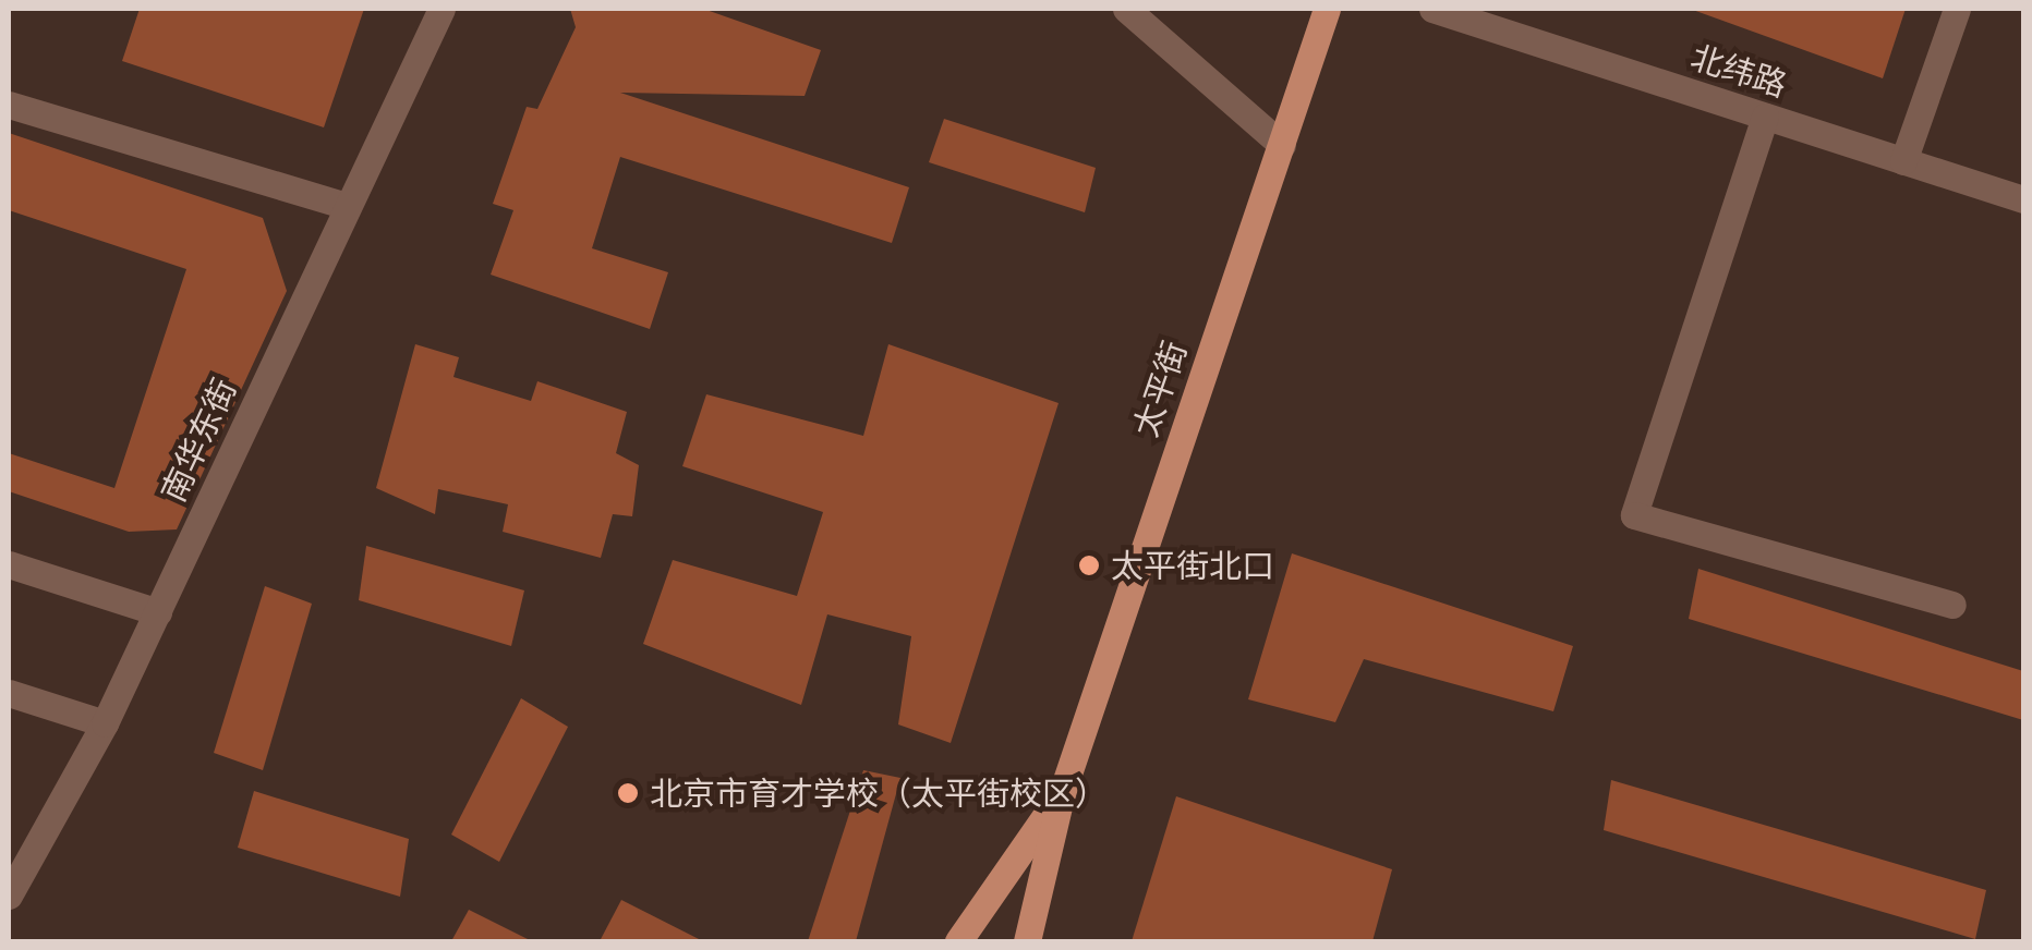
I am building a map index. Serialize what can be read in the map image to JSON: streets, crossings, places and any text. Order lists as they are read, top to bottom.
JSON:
{
  "streets": {
    "main road": ["太平街"],
    "street": ["北纬路", "南华东街"]
  },
  "places": ["太平街北口", "北京市育才学校（太平街校区）"]
}
